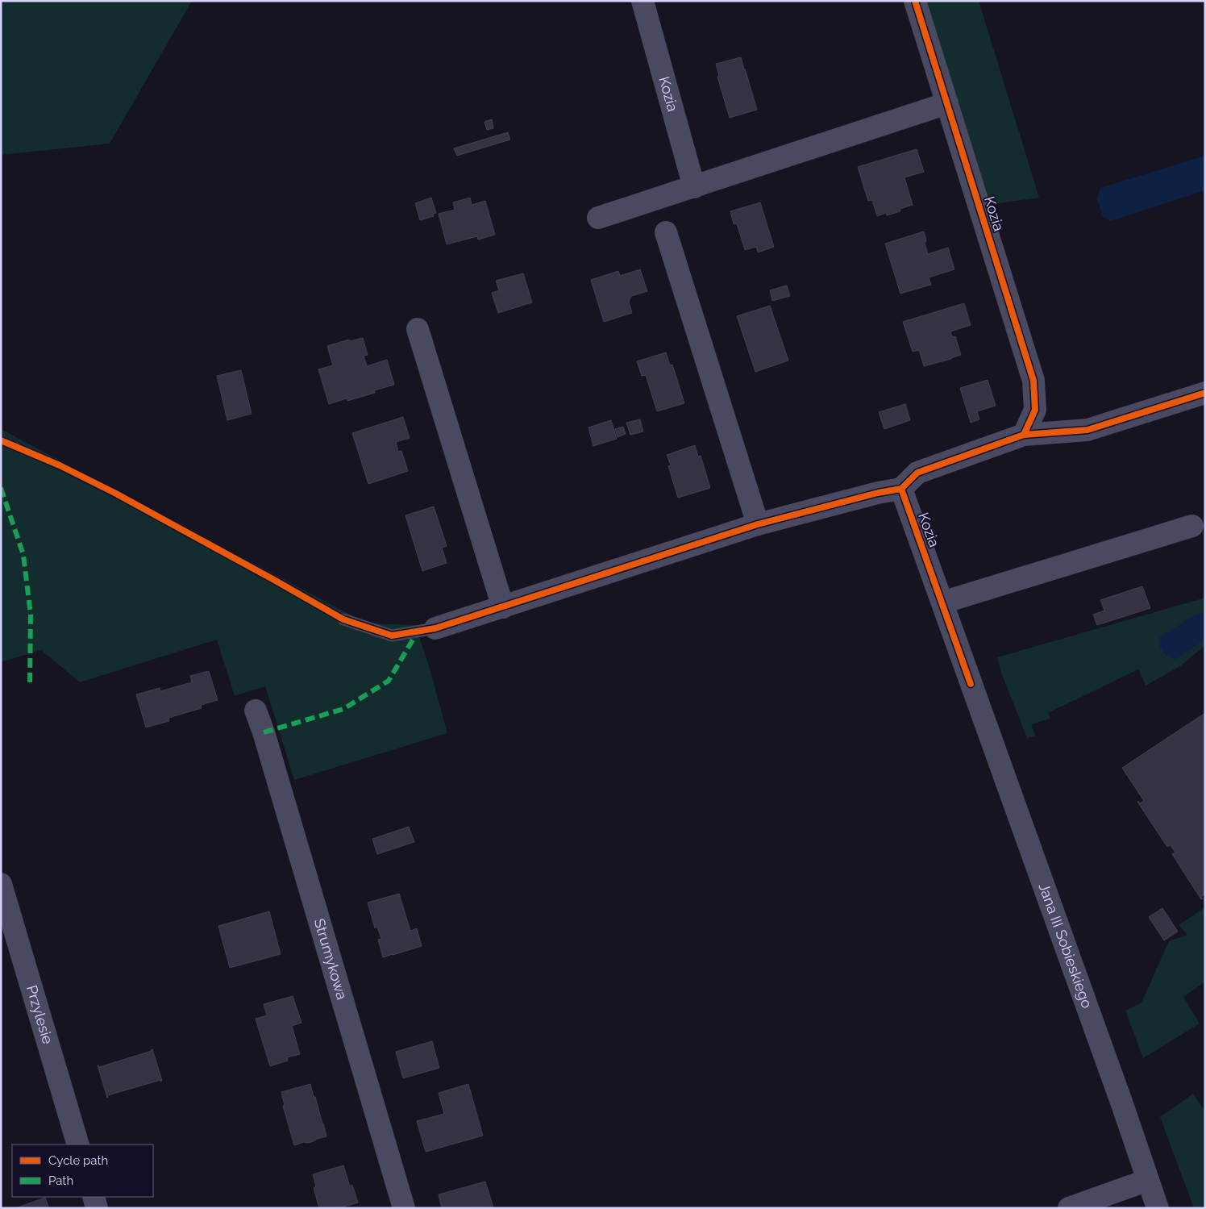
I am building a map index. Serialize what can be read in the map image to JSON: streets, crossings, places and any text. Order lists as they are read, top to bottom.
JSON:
{
  "streets": {
    "street": [
      "Kozia",
      "Jana III Sobieskiego",
      "Strumykowa",
      "Przylesie"
    ]
  },
  "crossings": [
    ["Kozia", "Jana III Sobieskiego"]
  ],
  "legend": ["Cycle path", "Path"]
}
